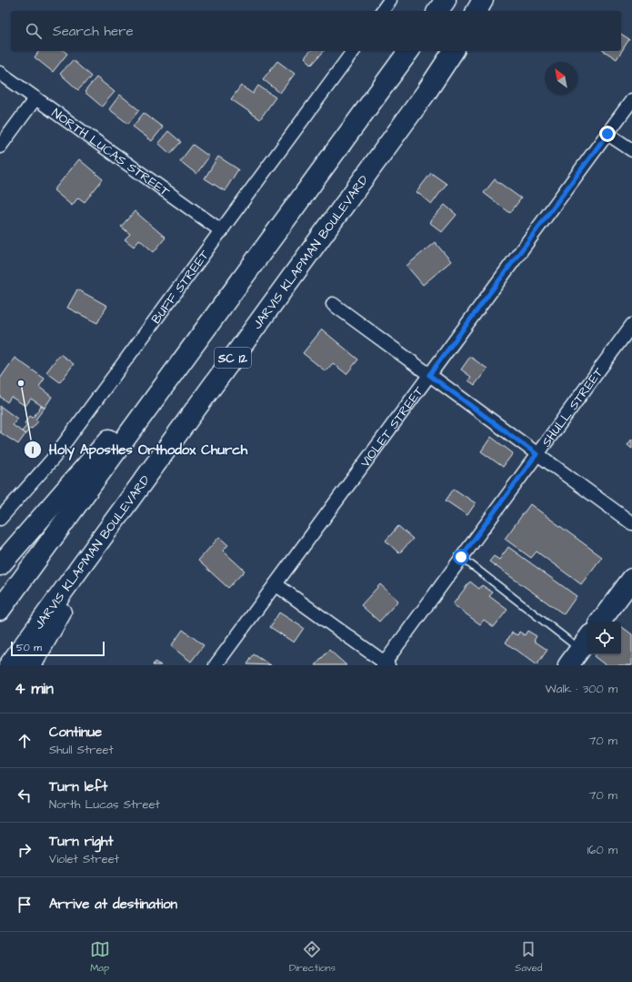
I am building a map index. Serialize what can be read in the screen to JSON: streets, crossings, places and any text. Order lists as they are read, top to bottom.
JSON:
{
  "streets": {
    "main road": ["JARVIS KLAPMAN BOULEVARD", "SC 12"],
    "street": [
      "NORTH LUCAS STREET",
      "BUFF STREET",
      "SHULL STREET",
      "VIOLET STREET"
    ]
  },
  "crossings": [
    ["NORTH LUCAS STREET", "BUFF STREET"]
  ],
  "places": ["Holy Apostles Orthodox Church"],
  "scale_bar": "50 m",
  "north": "top left",
  "page": {
    "search": "Search here",
    "scale": "50 m",
    "heading": ["4 min", "Walk · 300 m"],
    "list": [
      ["Continue", "Shull Street", "70 m"],
      ["Turn left", "North Lucas Street", "70 m"],
      ["Turn right", "Violet Street", "160 m"],
      "Arrive at destination"
    ],
    "nav": ["Map", "Directions", "Saved"]
  }
}
